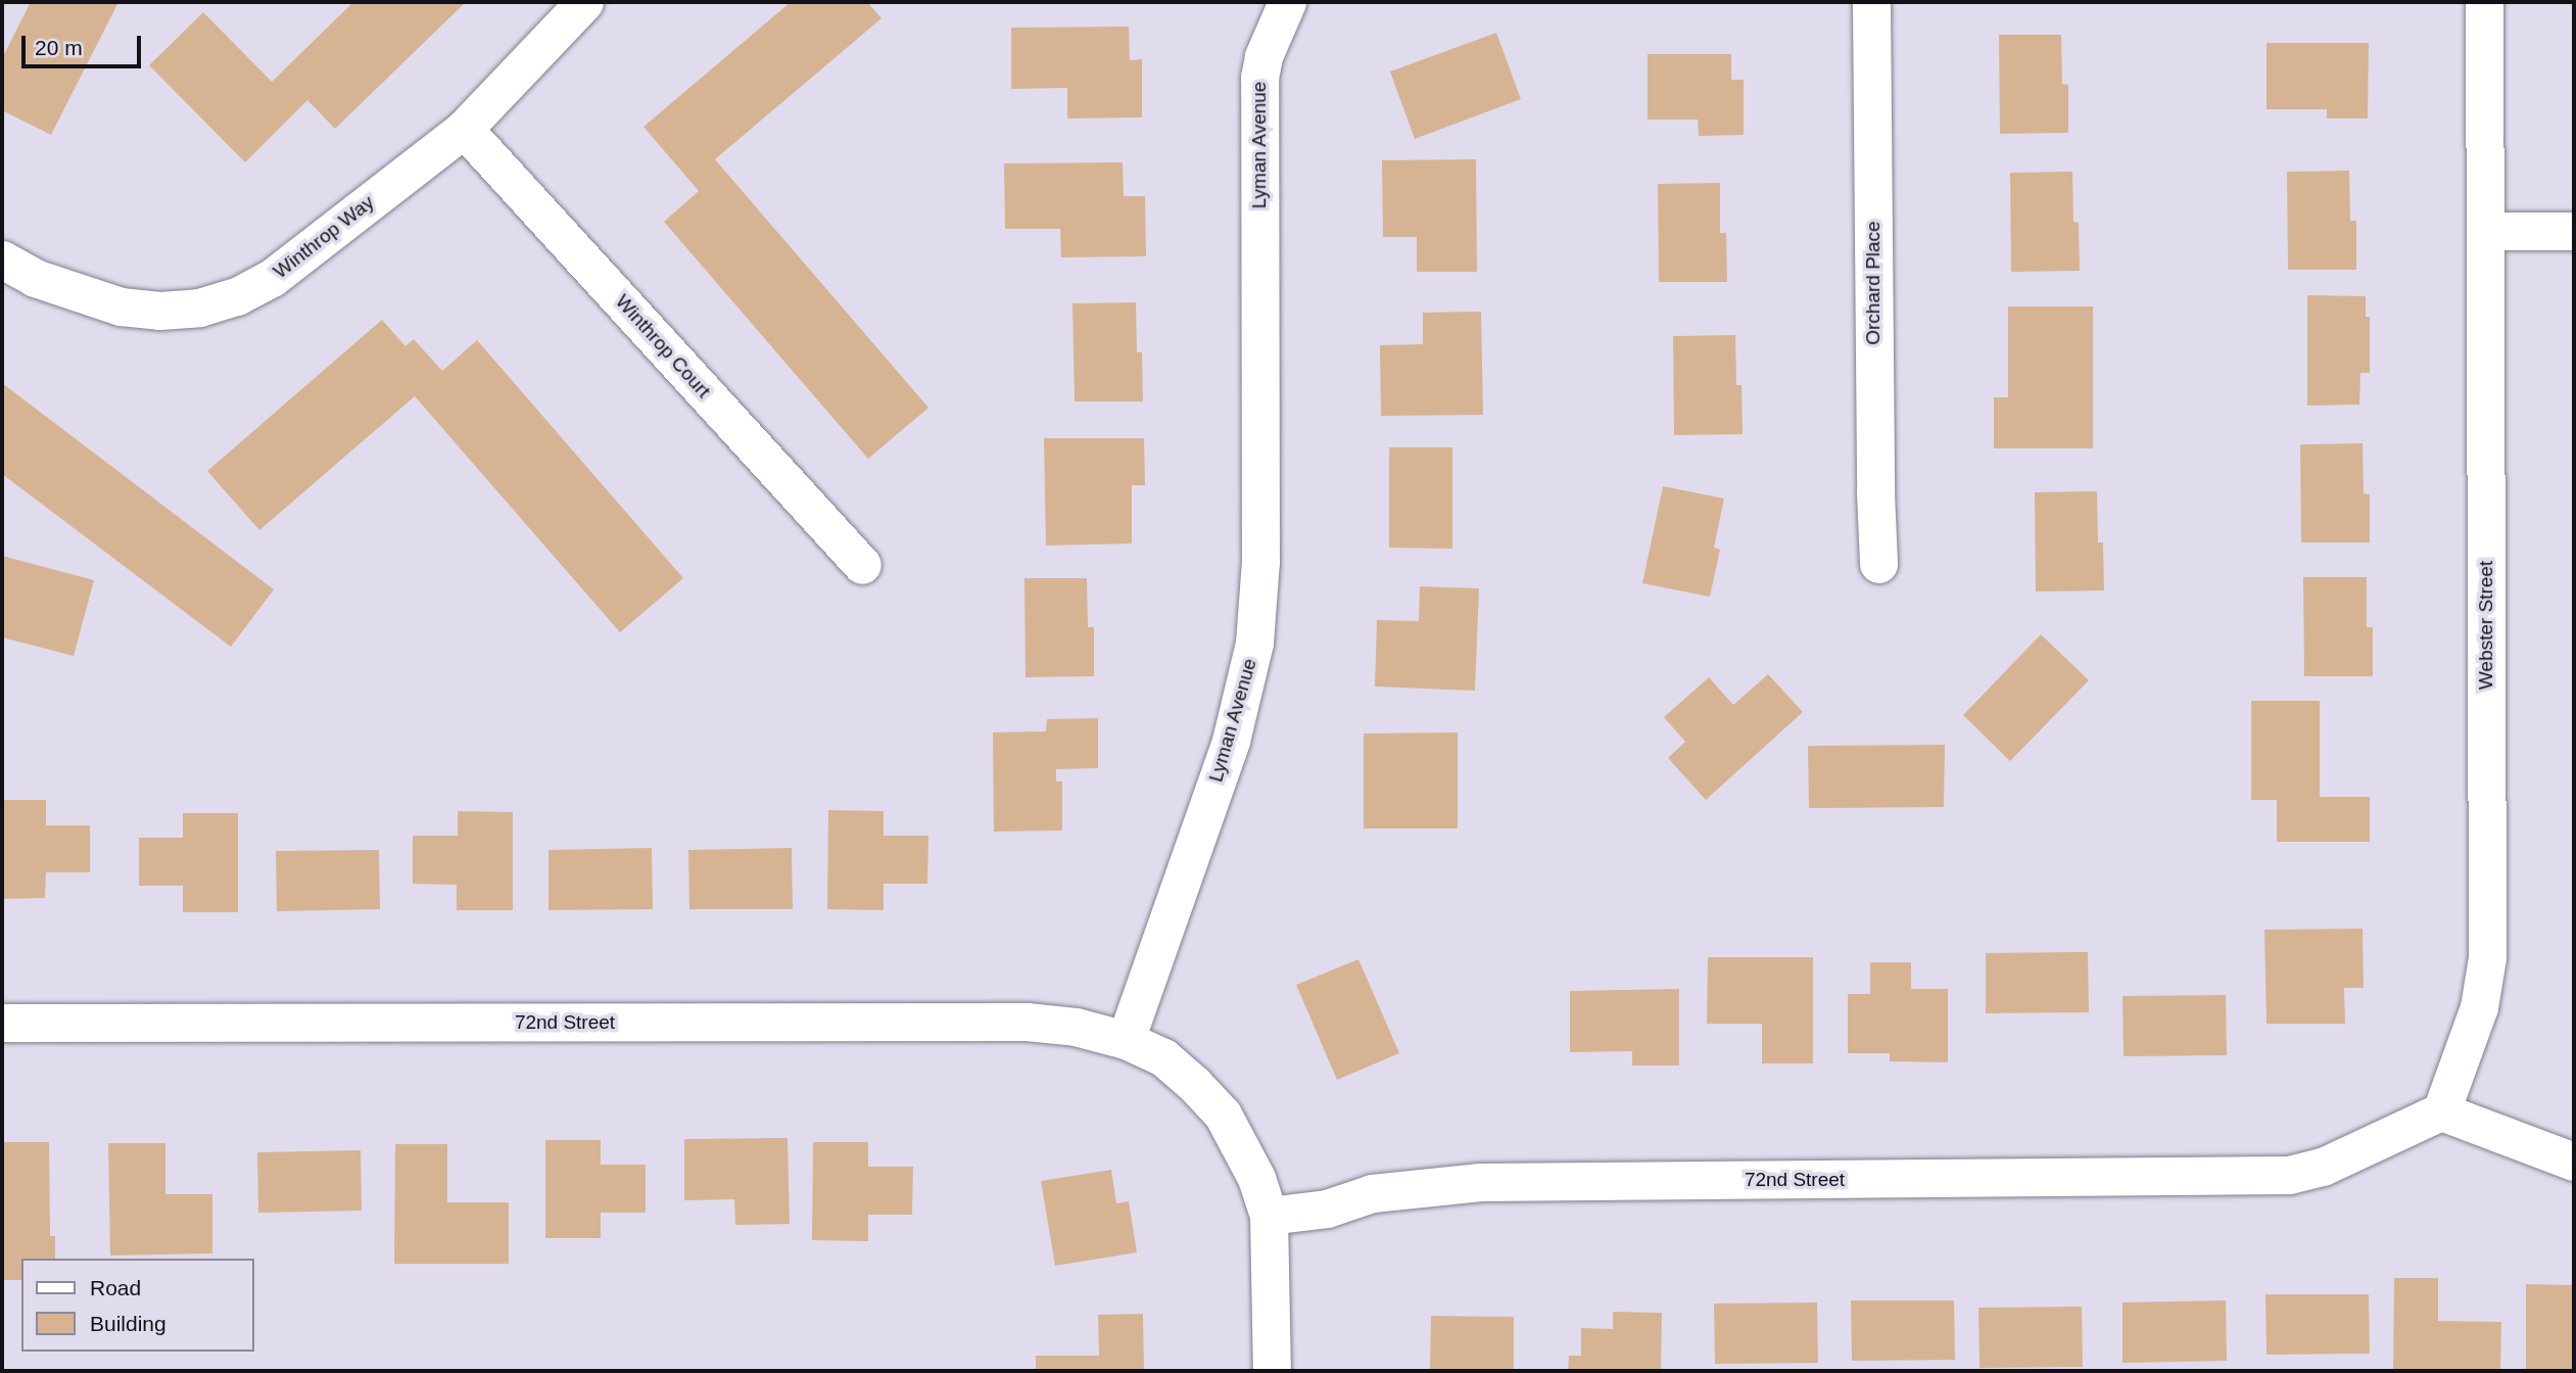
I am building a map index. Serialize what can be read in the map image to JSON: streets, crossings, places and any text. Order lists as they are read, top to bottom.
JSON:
{
  "streets": {
    "street": [
      "Lyman Avenue",
      "Winthrop Way",
      "Orchard Place",
      "Winthrop Court",
      "Webster Street",
      "72nd Street"
    ]
  },
  "crossings": [
    ["Lyman Avenue", "72nd Street"],
    ["Winthrop Way", "Winthrop Court"],
    ["Webster Street", "72nd Street"]
  ],
  "legend": ["Road", "Building"],
  "scale_bar": "20 m"
}
